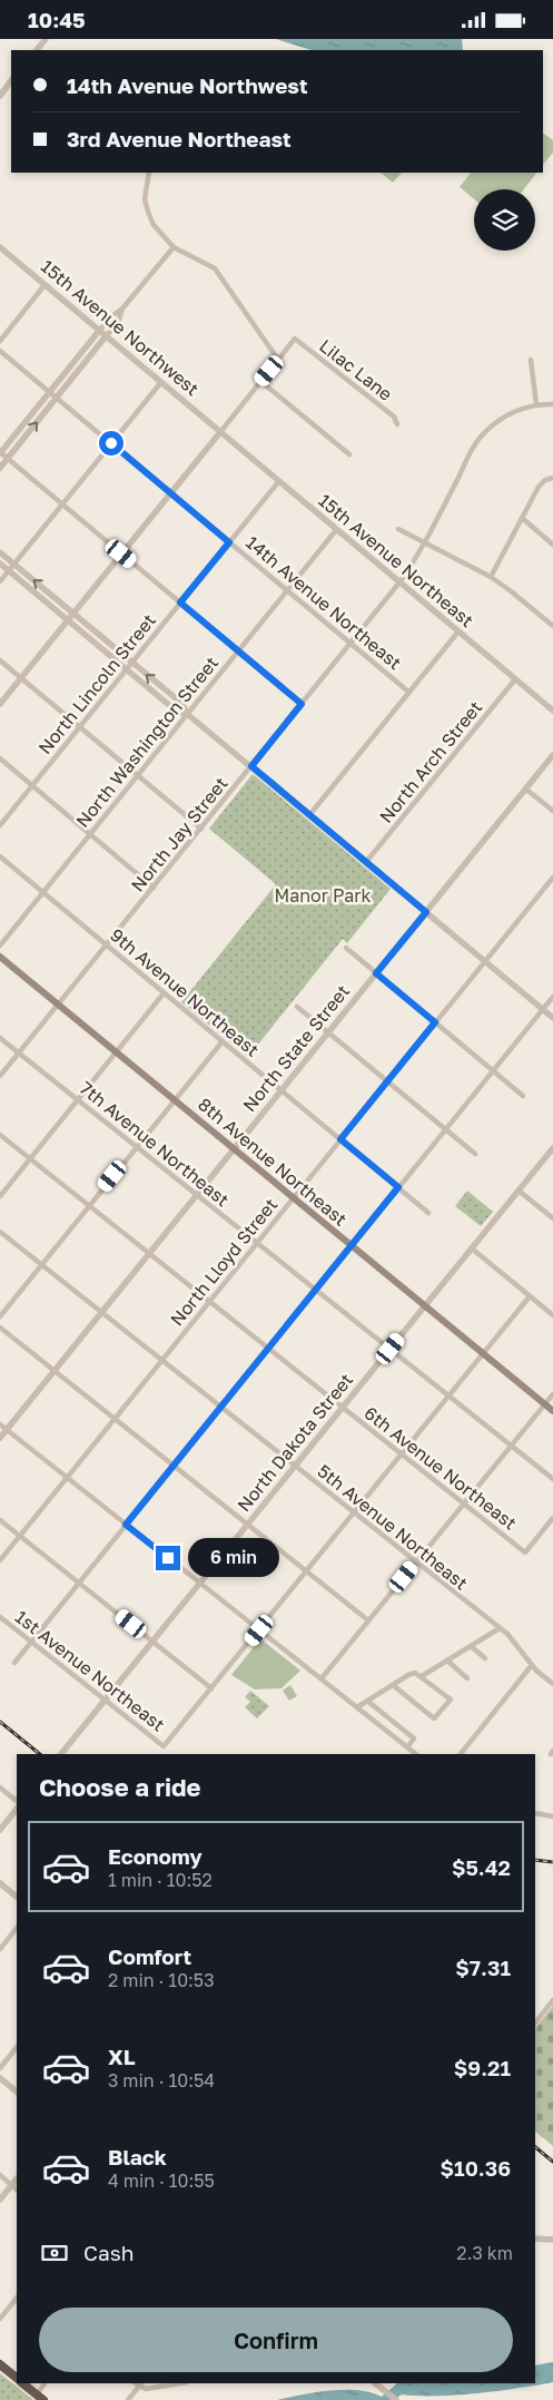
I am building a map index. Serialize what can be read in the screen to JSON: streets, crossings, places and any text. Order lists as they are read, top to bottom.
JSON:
{
  "streets": {
    "main road": ["8th Avenue Northeast"],
    "street": [
      "15th Avenue Northwest",
      "Lilac Lane",
      "15th Avenue Northeast",
      "14th Avenue Northeast",
      "North Lincoln Street",
      "North Washington Street",
      "North Arch Street",
      "North Jay Street",
      "9th Avenue Northeast",
      "North State Street",
      "7th Avenue Northeast",
      "North Lloyd Street",
      "North Dakota Street",
      "6th Avenue Northeast",
      "5th Avenue Northeast",
      "1st Avenue Northeast"
    ]
  },
  "crossings": [
    ["15th Avenue Northwest", "15th Avenue Northeast"],
    ["15th Avenue Northeast", "North Lincoln Street"],
    ["15th Avenue Northeast", "North Washington Street"],
    ["15th Avenue Northeast", "North Arch Street"],
    ["15th Avenue Northeast", "North Jay Street"],
    ["14th Avenue Northeast", "North Lincoln Street"],
    ["14th Avenue Northeast", "North Washington Street"],
    ["14th Avenue Northeast", "North Jay Street"],
    ["North Washington Street", "9th Avenue Northeast"],
    ["North Jay Street", "9th Avenue Northeast"],
    ["North Jay Street", "7th Avenue Northeast"],
    ["North Jay Street", "8th Avenue Northeast"],
    ["9th Avenue Northeast", "North State Street"],
    ["9th Avenue Northeast", "North Lloyd Street"],
    ["North State Street", "7th Avenue Northeast"],
    ["North State Street", "8th Avenue Northeast"],
    ["North State Street", "6th Avenue Northeast"],
    ["North State Street", "5th Avenue Northeast"],
    ["7th Avenue Northeast", "North Lloyd Street"],
    ["7th Avenue Northeast", "North Dakota Street"],
    ["8th Avenue Northeast", "North Lloyd Street"],
    ["8th Avenue Northeast", "North Dakota Street"],
    ["North Lloyd Street", "6th Avenue Northeast"],
    ["North Lloyd Street", "5th Avenue Northeast"],
    ["North Dakota Street", "6th Avenue Northeast"],
    ["North Dakota Street", "5th Avenue Northeast"],
    ["North Dakota Street", "1st Avenue Northeast"]
  ],
  "parks": ["Manor Park"],
  "page": {
    "status": "10:45",
    "banner": ["14th Avenue Northwest", "3rd Avenue Northeast"],
    "bubble": "6 min",
    "heading": "Choose a ride",
    "list": [
      {
        "name": "Economy",
        "note": "1 min · 10:52",
        "value": "$5.42"
      },
      {
        "name": "Comfort",
        "note": "2 min · 10:53",
        "value": "$7.31"
      },
      {
        "name": "XL",
        "note": "3 min · 10:54",
        "value": "$9.21"
      },
      {
        "name": "Black",
        "note": "4 min · 10:55",
        "value": "$10.36"
      }
    ],
    "pay": ["Cash", "2.3 km"],
    "buttons": "Confirm"
  }
}
